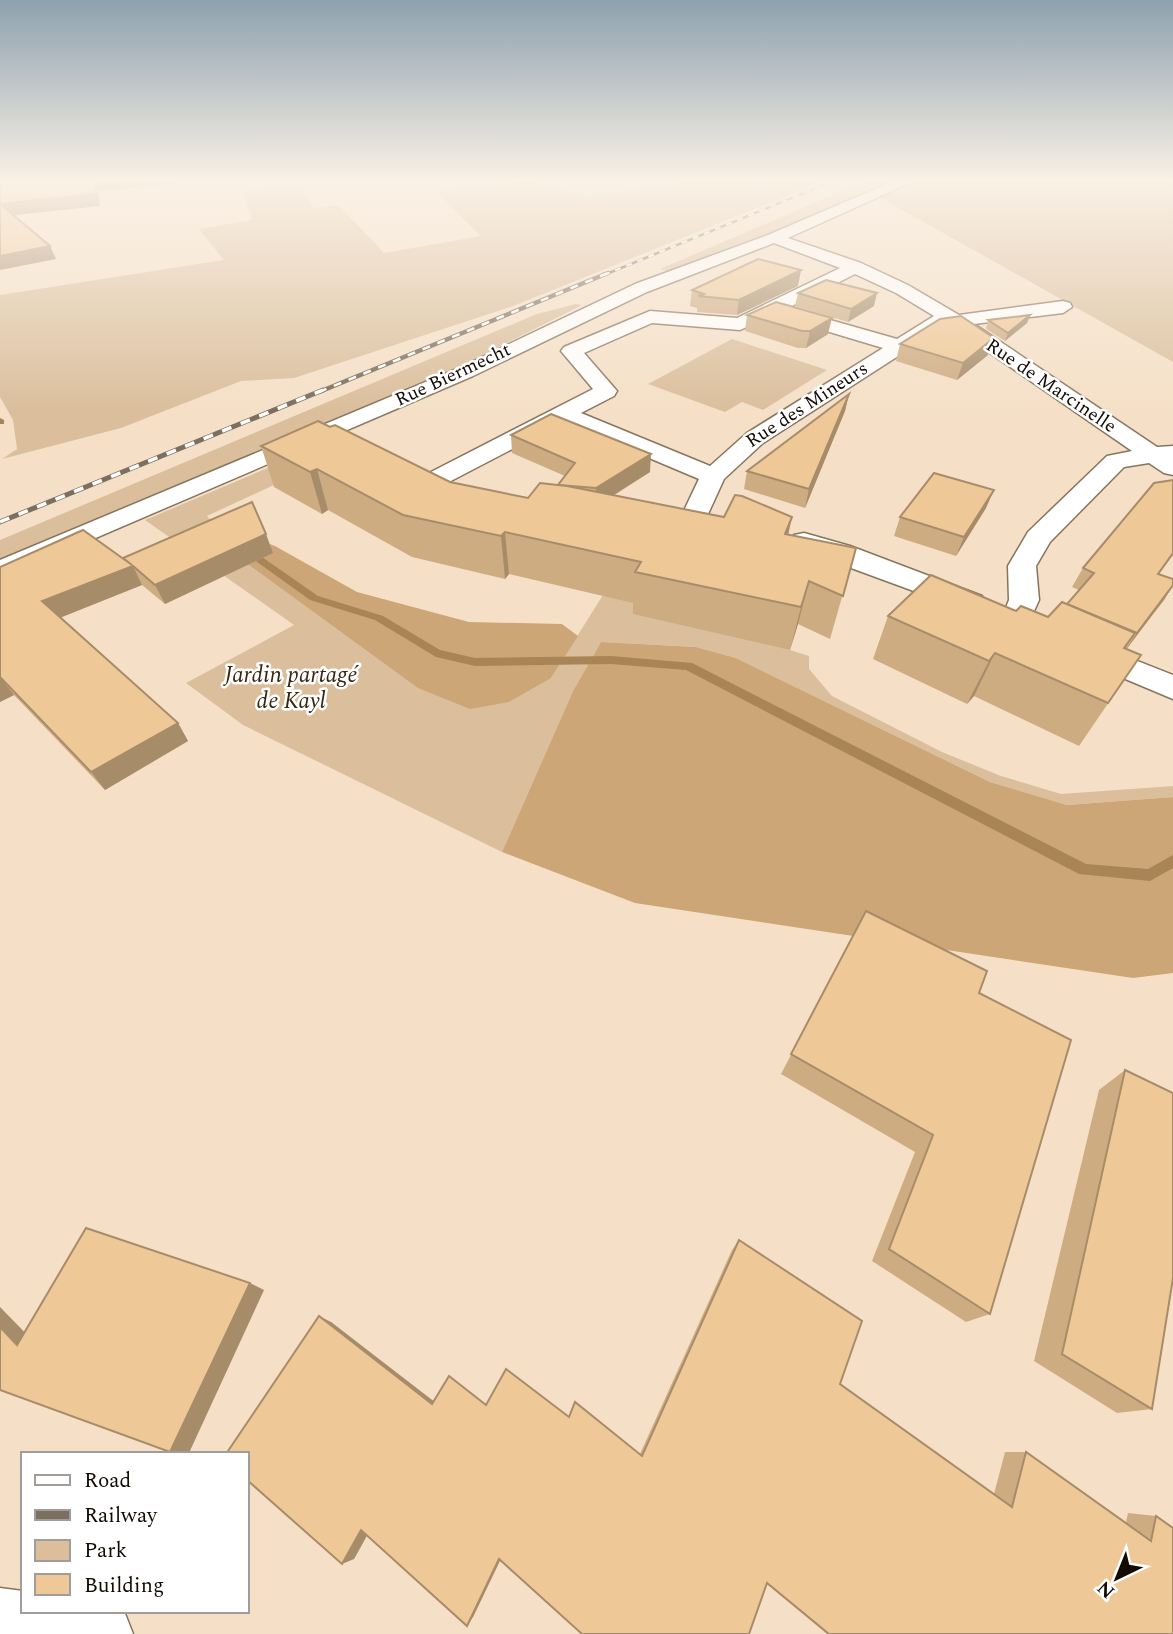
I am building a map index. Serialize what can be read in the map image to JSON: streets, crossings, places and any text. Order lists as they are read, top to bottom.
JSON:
{
  "streets": {
    "street": ["Rue Biermecht", "Rue de Marcinelle", "Rue des Mineurs"]
  },
  "crossings": [
    ["Rue de Marcinelle", "Rue des Mineurs"]
  ],
  "parks": ["Jardin partagé de Kayl"],
  "legend": [
    "Road",
    "Railway",
    "Park",
    "Building"
  ],
  "north": "bottom left"
}
